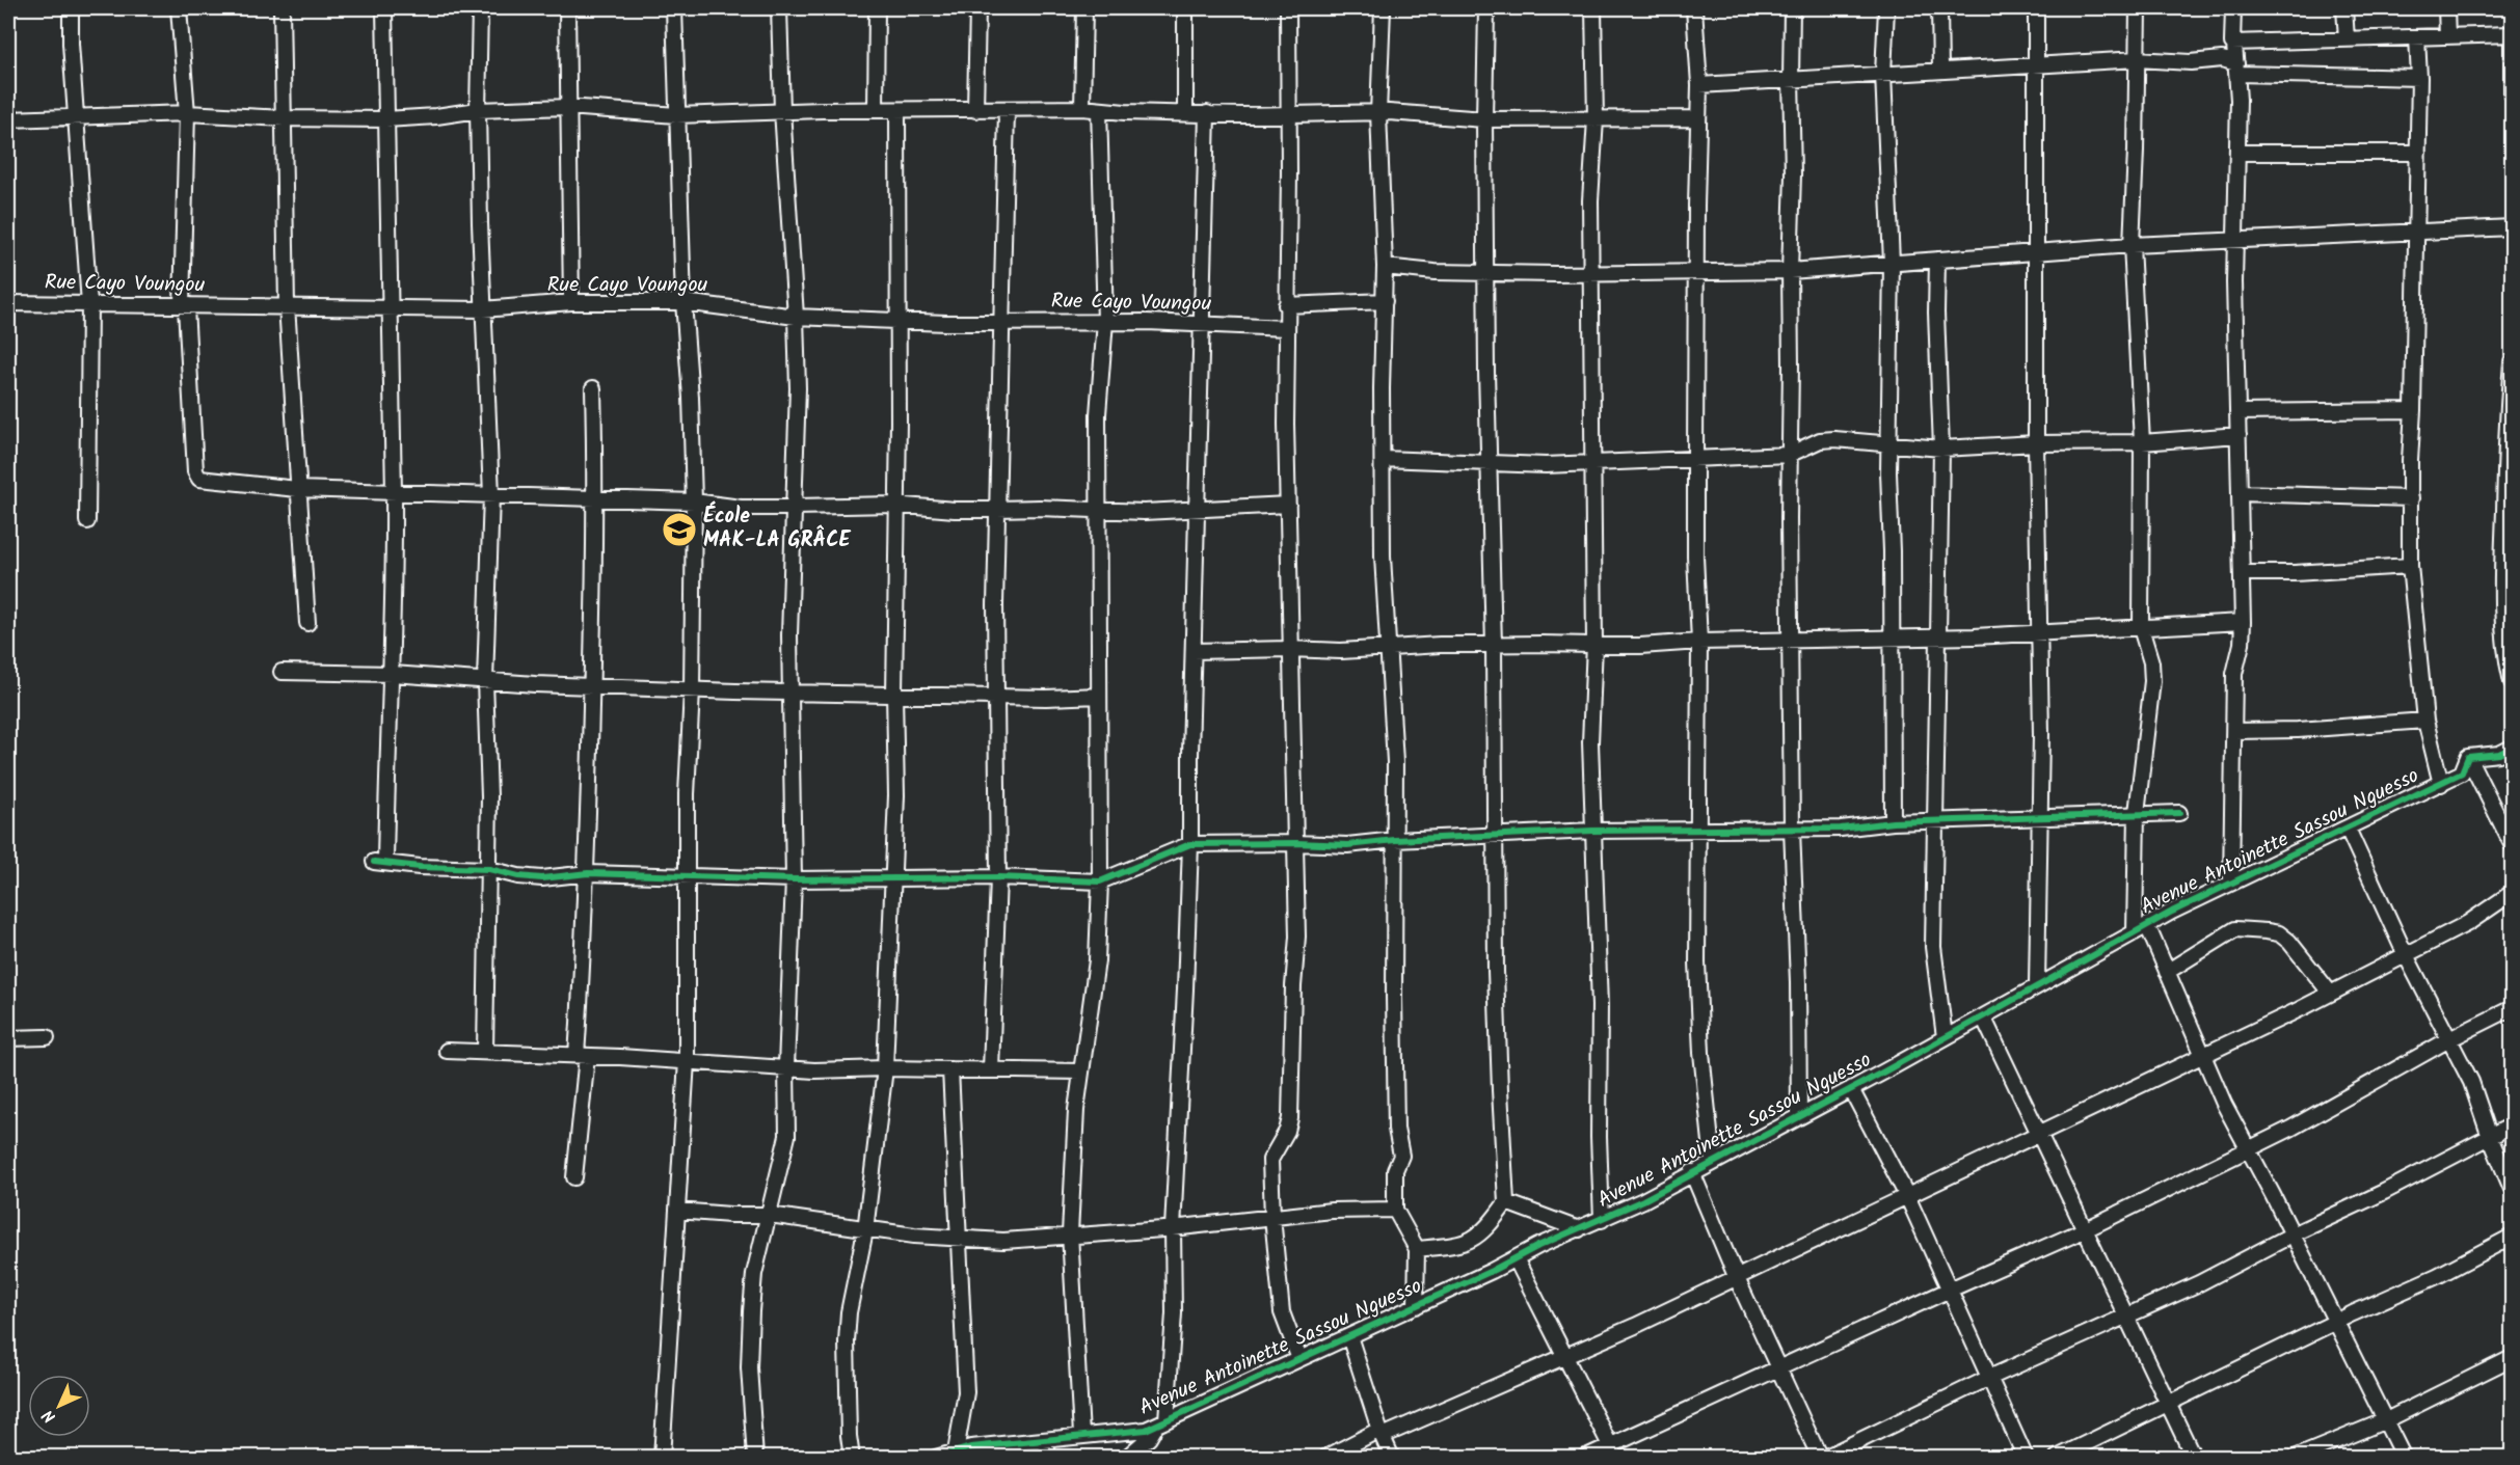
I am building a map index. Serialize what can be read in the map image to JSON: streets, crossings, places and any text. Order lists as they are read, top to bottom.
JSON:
{
  "streets": {
    "street": ["Rue Cayo Voungou", "Avenue Antoinette Sassou Nguesso"]
  },
  "places": {
    "school or university": ["École MAK-LA GRÂCE"]
  },
  "north": "bottom left"
}
